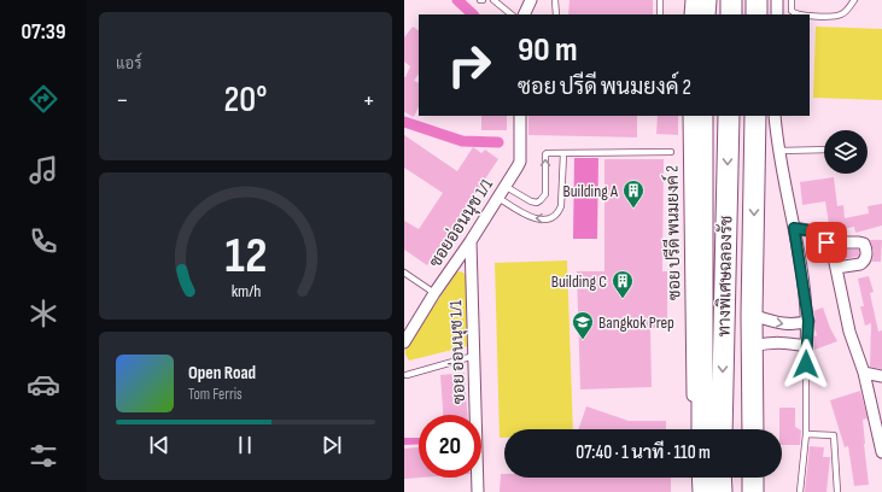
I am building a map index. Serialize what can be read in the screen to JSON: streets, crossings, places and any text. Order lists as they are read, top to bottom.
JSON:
{
  "streets": {
    "highway": ["ทางพิเศษฉลองรัช"],
    "street": ["ซอยอ่อนนุช 1/1", "ซอย ปรีดี พนมยงค์ 2", "ซอย อ่อนนุช 1/1"]
  },
  "crossings": [
    ["ซอยอ่อนนุช 1/1", "ซอย อ่อนนุช 1/1"]
  ],
  "places": {
    "building": ["Building A", "Building C"],
    "school or university": ["Bangkok Prep"]
  },
  "page": {
    "tabs": "07:39",
    "tile": "แอร์",
    "turn": ["90 m", "ซอย ปรีดี พนมยงค์ 2"],
    "heat": ["−", "20°", "+"],
    "song": ["Open Road", "Tom Ferris"],
    "limit": "20",
    "trip": "07:40 · 1 นาที · 110 m",
    "gauge": ["12", "km/h"]
  }
}
